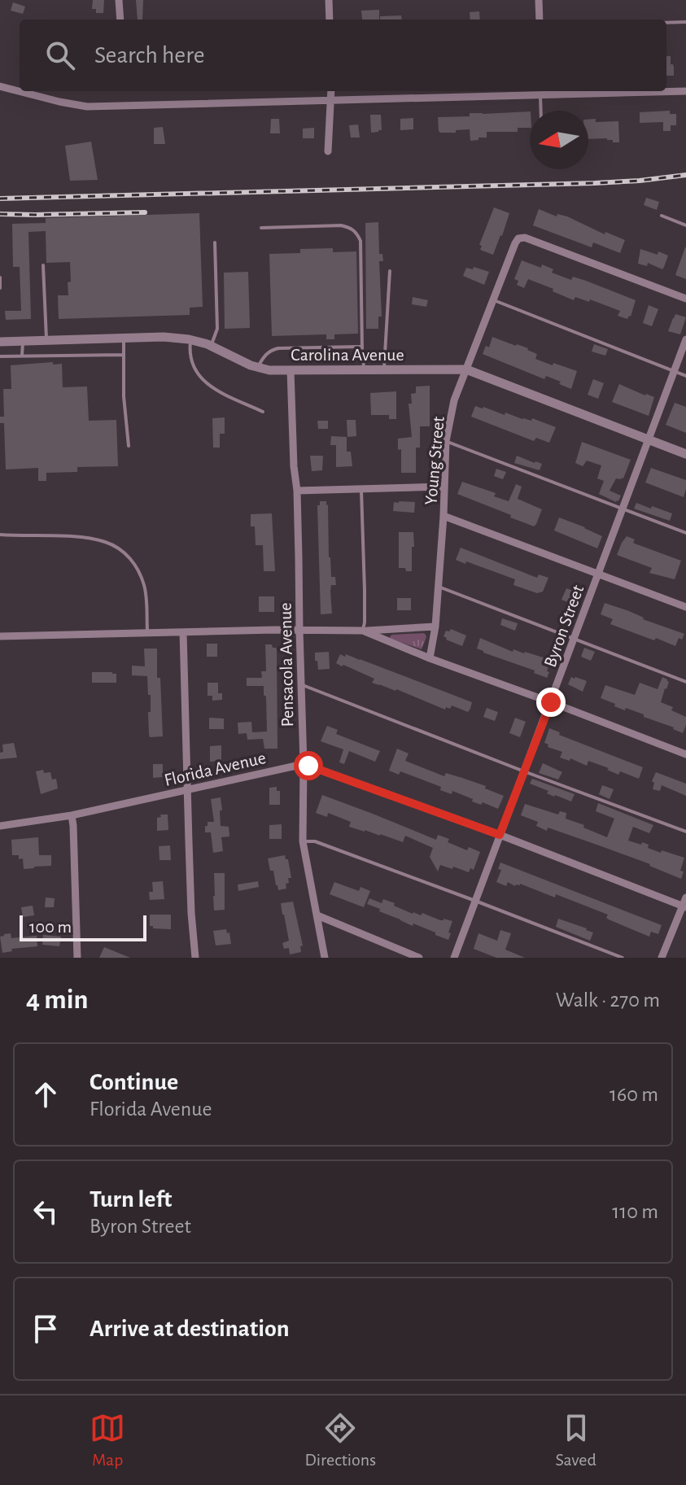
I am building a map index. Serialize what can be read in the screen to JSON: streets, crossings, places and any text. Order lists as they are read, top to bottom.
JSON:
{
  "streets": {
    "street": [
      "Carolina Avenue",
      "Young Street",
      "Byron Street",
      "Pensacola Avenue",
      "Florida Avenue"
    ]
  },
  "crossings": [
    ["Carolina Avenue", "Young Street"],
    ["Carolina Avenue", "Byron Street"],
    ["Carolina Avenue", "Pensacola Avenue"],
    ["Pensacola Avenue", "Florida Avenue"]
  ],
  "scale_bar": "100 m",
  "north": "left",
  "page": {
    "search": "Search here",
    "scale": "100 m",
    "heading": ["4 min", "Walk · 270 m"],
    "list": [
      ["Continue", "Florida Avenue", "160 m"],
      ["Turn left", "Byron Street", "110 m"],
      "Arrive at destination"
    ],
    "nav": ["Map", "Directions", "Saved"]
  }
}
